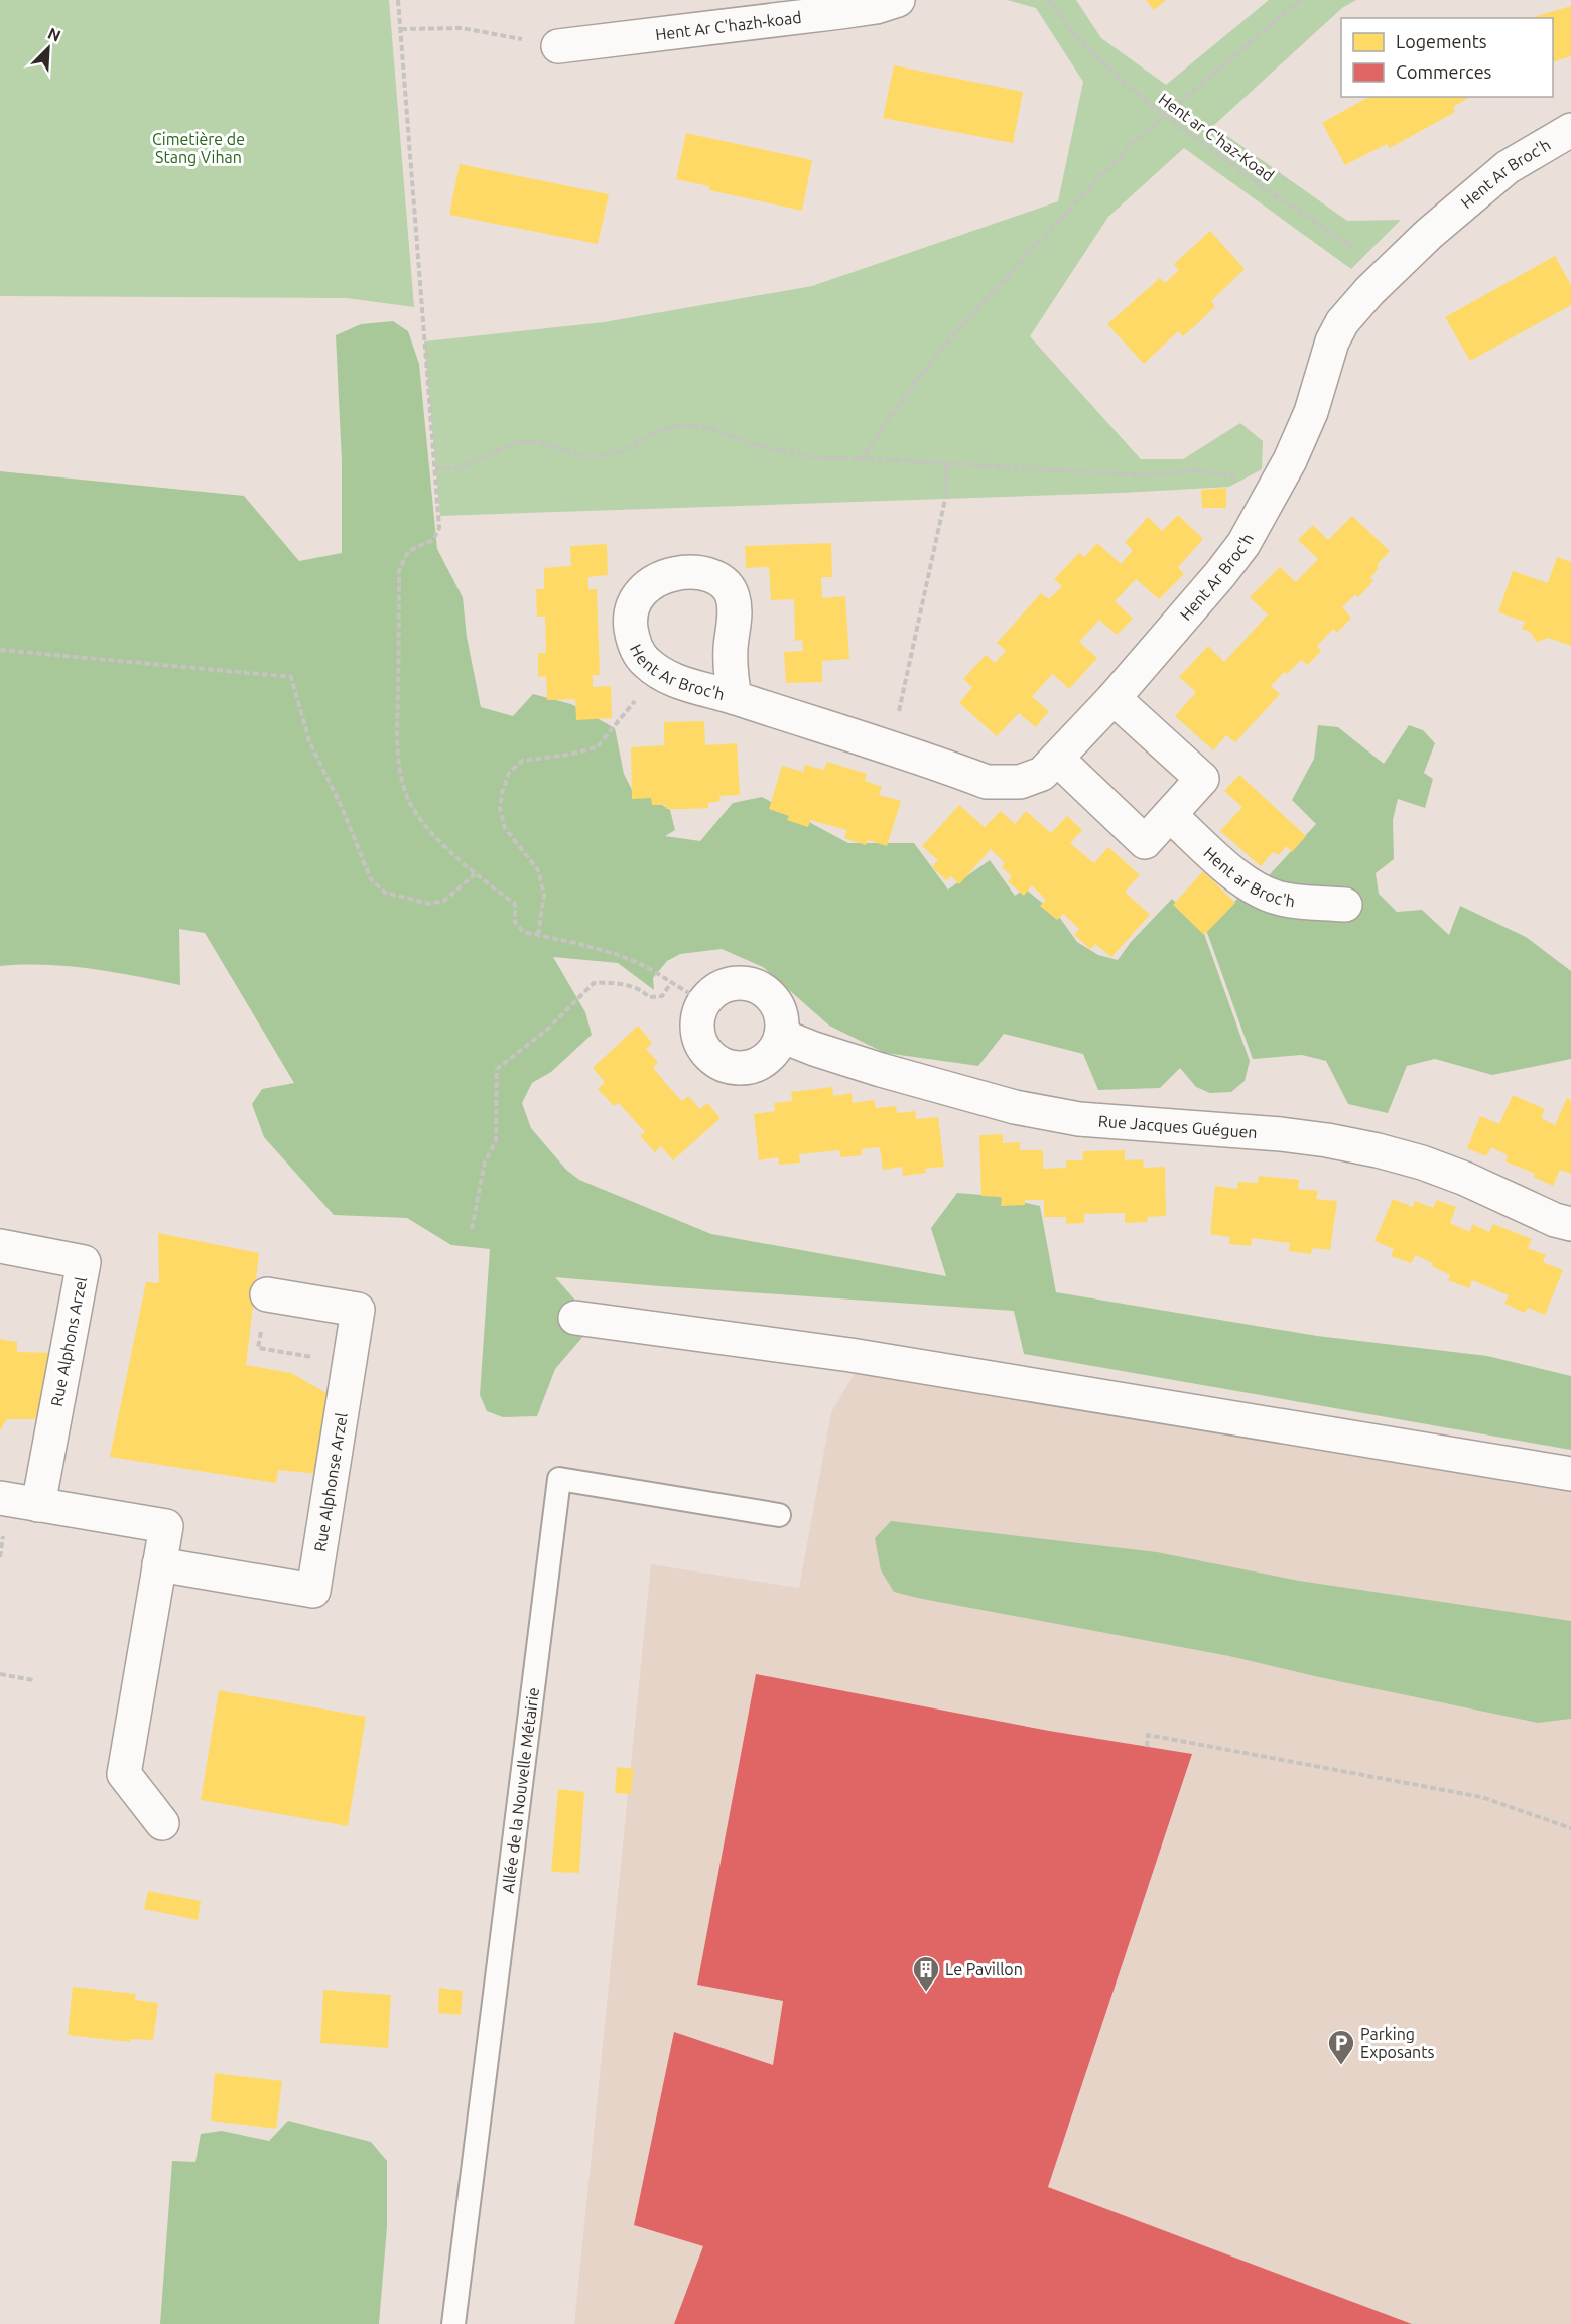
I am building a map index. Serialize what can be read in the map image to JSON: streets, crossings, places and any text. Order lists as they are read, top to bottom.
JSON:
{
  "streets": {
    "street": [
      "Hent Ar C'hazh-koad",
      "Hent Ar Broc'h",
      "Hent ar Broc'h",
      "Rue Jacques Guéguen",
      "Rue Alphons Arzel",
      "Rue Alphonse Arzel"
    ],
    "lane": ["Allée de la Nouvelle Métairie"],
    "path": ["Hent ar C'haz-Koad"]
  },
  "crossings": [
    ["Hent ar C'haz-Koad", "Hent Ar Broc'h"]
  ],
  "parks": ["Cimetière de Stang Vihan"],
  "places": {
    "building": ["Le Pavillon"],
    "parking": ["Parking Exposants"]
  },
  "legend": ["Logements", "Commerces"],
  "north": "top right"
}
